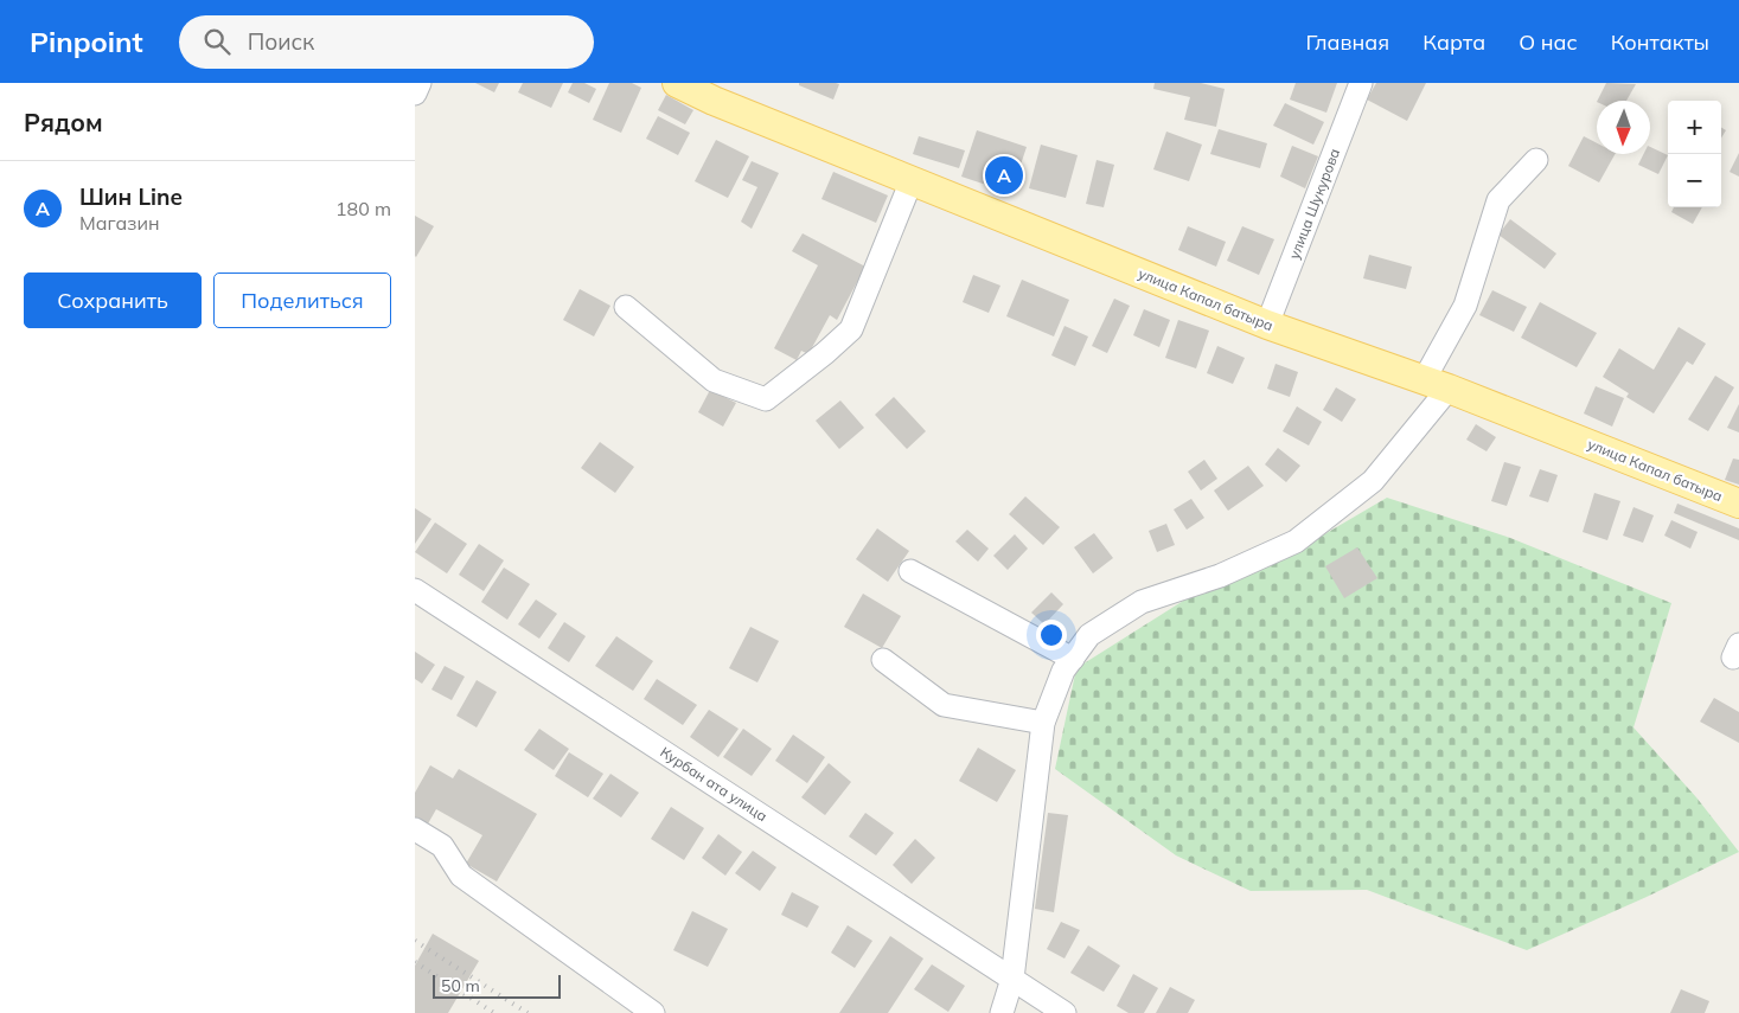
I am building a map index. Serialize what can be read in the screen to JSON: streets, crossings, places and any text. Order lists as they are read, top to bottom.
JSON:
{
  "streets": {
    "main road": ["улица Капал батыра"],
    "street": ["улица Шукурова", "Курбан ата улица"]
  },
  "crossings": [
    ["улица Шукурова", "улица Капал батыра"]
  ],
  "scale_bar": "50 m",
  "north": "bottom",
  "page": {
    "header": "Pinpoint",
    "search": "Поиск",
    "nav": [
      "Главная",
      "Карта",
      "О нас",
      "Контакты"
    ],
    "heading": "Рядом",
    "map_buttons": ["+", "−"],
    "pins": "A",
    "list": [
      {
        "mark": "A",
        "name": "Шин Line",
        "note": "Магазин",
        "value": "180 m"
      }
    ],
    "buttons": ["Сохранить", "Поделиться"],
    "scale": "50 m"
  }
}
